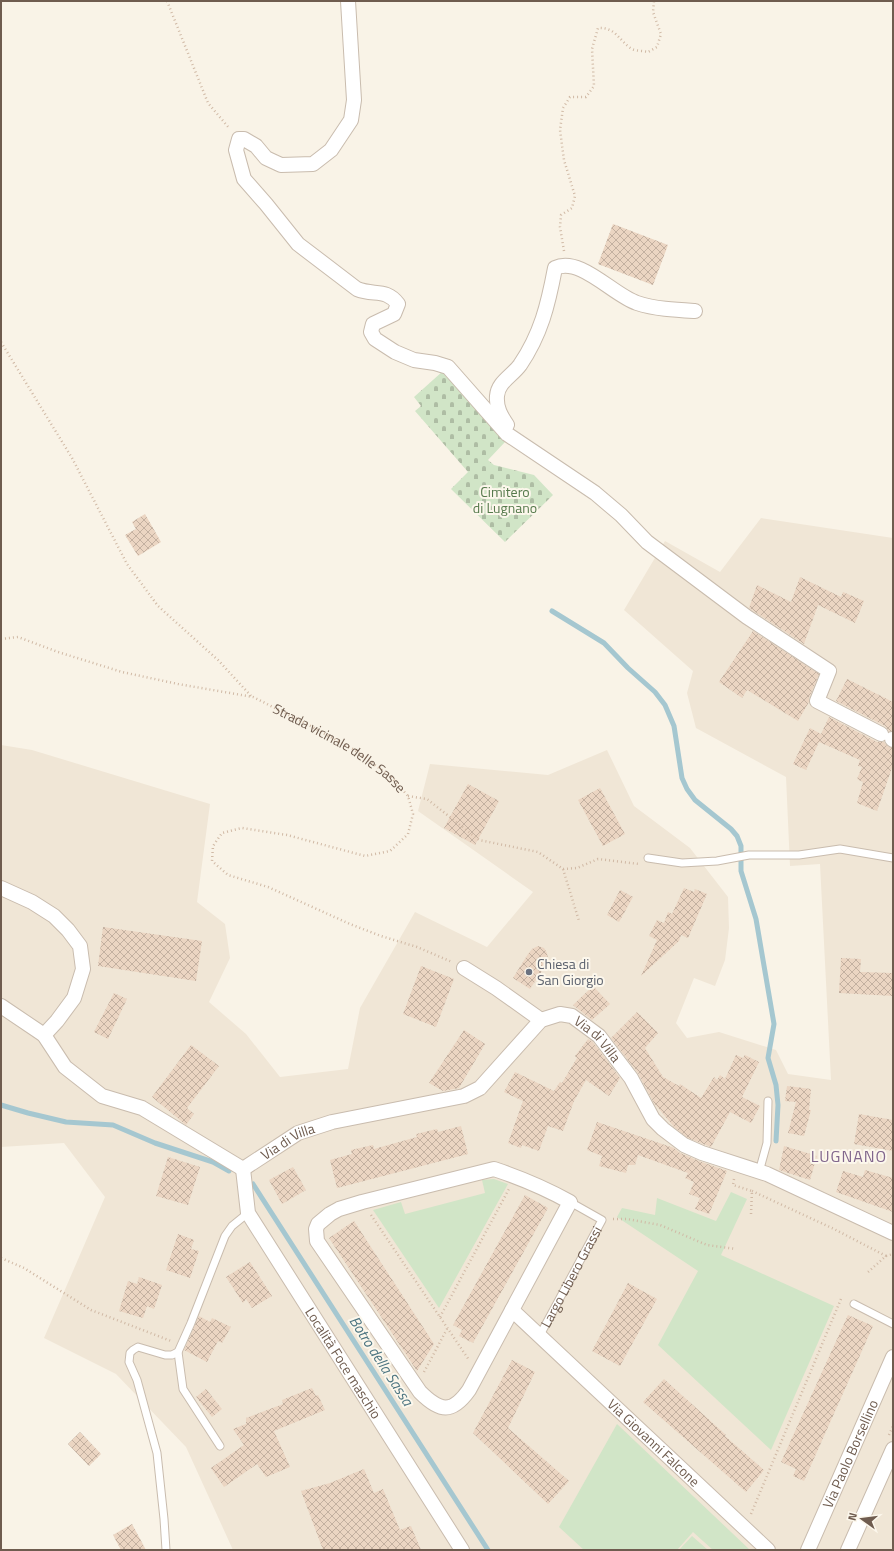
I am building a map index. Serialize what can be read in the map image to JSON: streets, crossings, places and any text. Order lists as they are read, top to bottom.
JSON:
{
  "streets": {
    "street": [
      "Via di Villa",
      "Largo Libero Grassi",
      "Località Foce maschio",
      "Via Giovanni Falcone",
      "Via Paolo Borsellino"
    ],
    "path": ["Strada vicinale delle Sasse"]
  },
  "crossings": [
    ["Via di Villa", "Località Foce maschio"],
    ["Largo Libero Grassi", "Via Giovanni Falcone"]
  ],
  "districts": ["LUGNANO"],
  "water": ["Botro della Sassa"],
  "parks": ["Cimitero di Lugnano"],
  "places": ["Chiesa di San Giorgio"],
  "north": "left"
}
